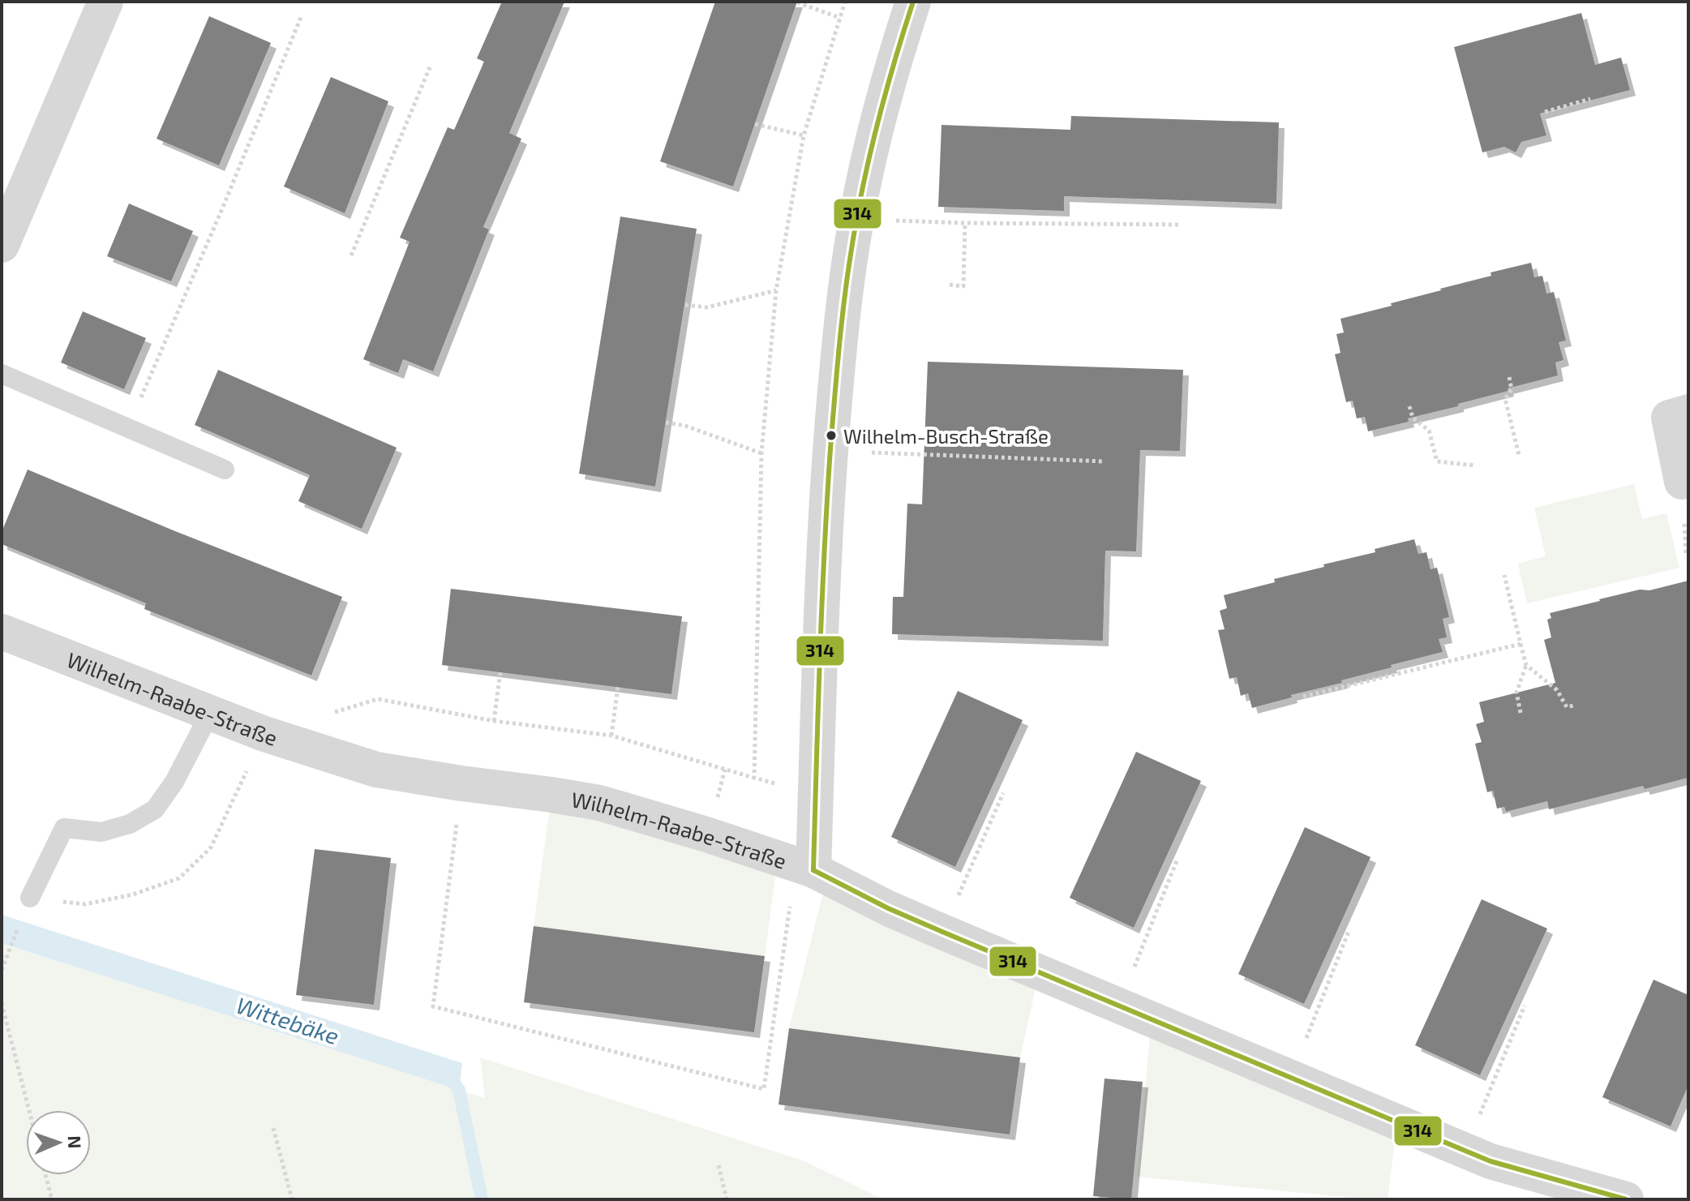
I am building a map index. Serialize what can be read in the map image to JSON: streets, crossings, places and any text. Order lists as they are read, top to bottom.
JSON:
{
  "streets": {
    "street": ["Wilhelm-Raabe-Straße"]
  },
  "water": ["Wittebäke"],
  "places": ["Wilhelm-Busch-Straße"],
  "lines": ["transit line 314"],
  "north": "right"
}
